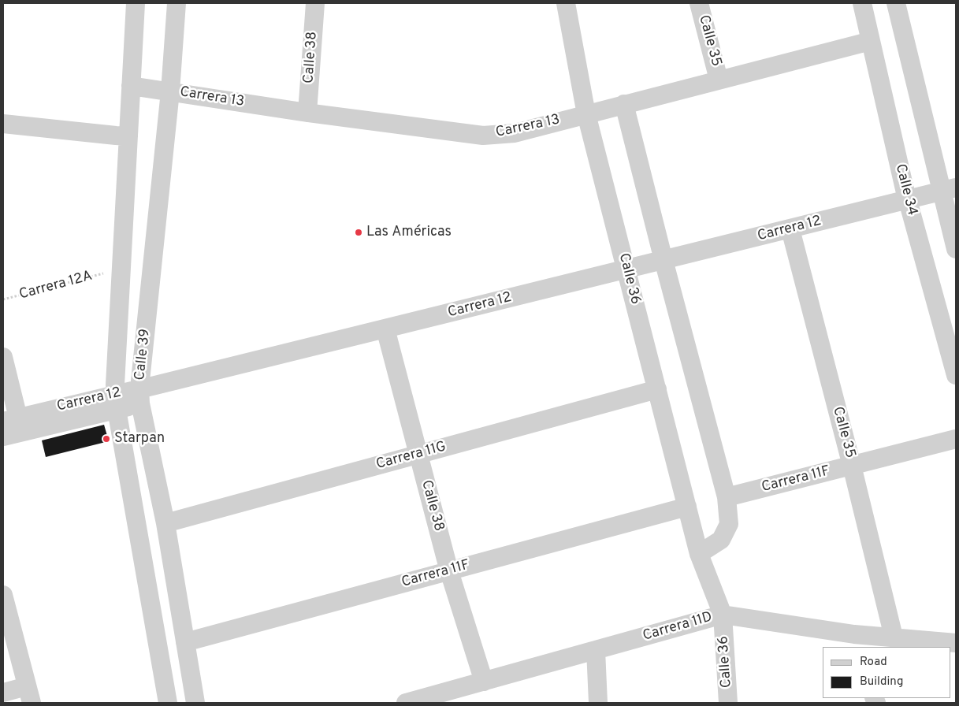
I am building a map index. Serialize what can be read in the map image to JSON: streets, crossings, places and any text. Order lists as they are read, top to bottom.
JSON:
{
  "streets": {
    "street": [
      "Calle 35",
      "Calle 38",
      "Carrera 13",
      "Calle 34",
      "Carrera 12",
      "Calle 36",
      "Calle 39",
      "Carrera 11G",
      "Carrera 11F",
      "Carrera 11D"
    ],
    "path": ["Carrera 12A"]
  },
  "crossings": [
    ["Calle 35", "Carrera 13"],
    ["Calle 35", "Carrera 12"],
    ["Calle 35", "Carrera 11F"],
    ["Calle 35", "Carrera 11D"],
    ["Calle 38", "Carrera 13"],
    ["Calle 38", "Carrera 12"],
    ["Calle 38", "Carrera 11G"],
    ["Calle 38", "Carrera 11F"],
    ["Calle 38", "Carrera 11D"],
    ["Carrera 13", "Calle 34"],
    ["Carrera 13", "Calle 36"],
    ["Carrera 13", "Calle 39"],
    ["Calle 34", "Carrera 12"],
    ["Carrera 12", "Calle 36"],
    ["Carrera 12", "Calle 39"],
    ["Calle 36", "Carrera 11G"],
    ["Calle 36", "Carrera 11F"],
    ["Calle 36", "Carrera 11D"],
    ["Calle 39", "Carrera 11G"],
    ["Calle 39", "Carrera 11F"]
  ],
  "places": ["Las Américas", "Starpan"],
  "legend": ["Road", "Building"]
}
